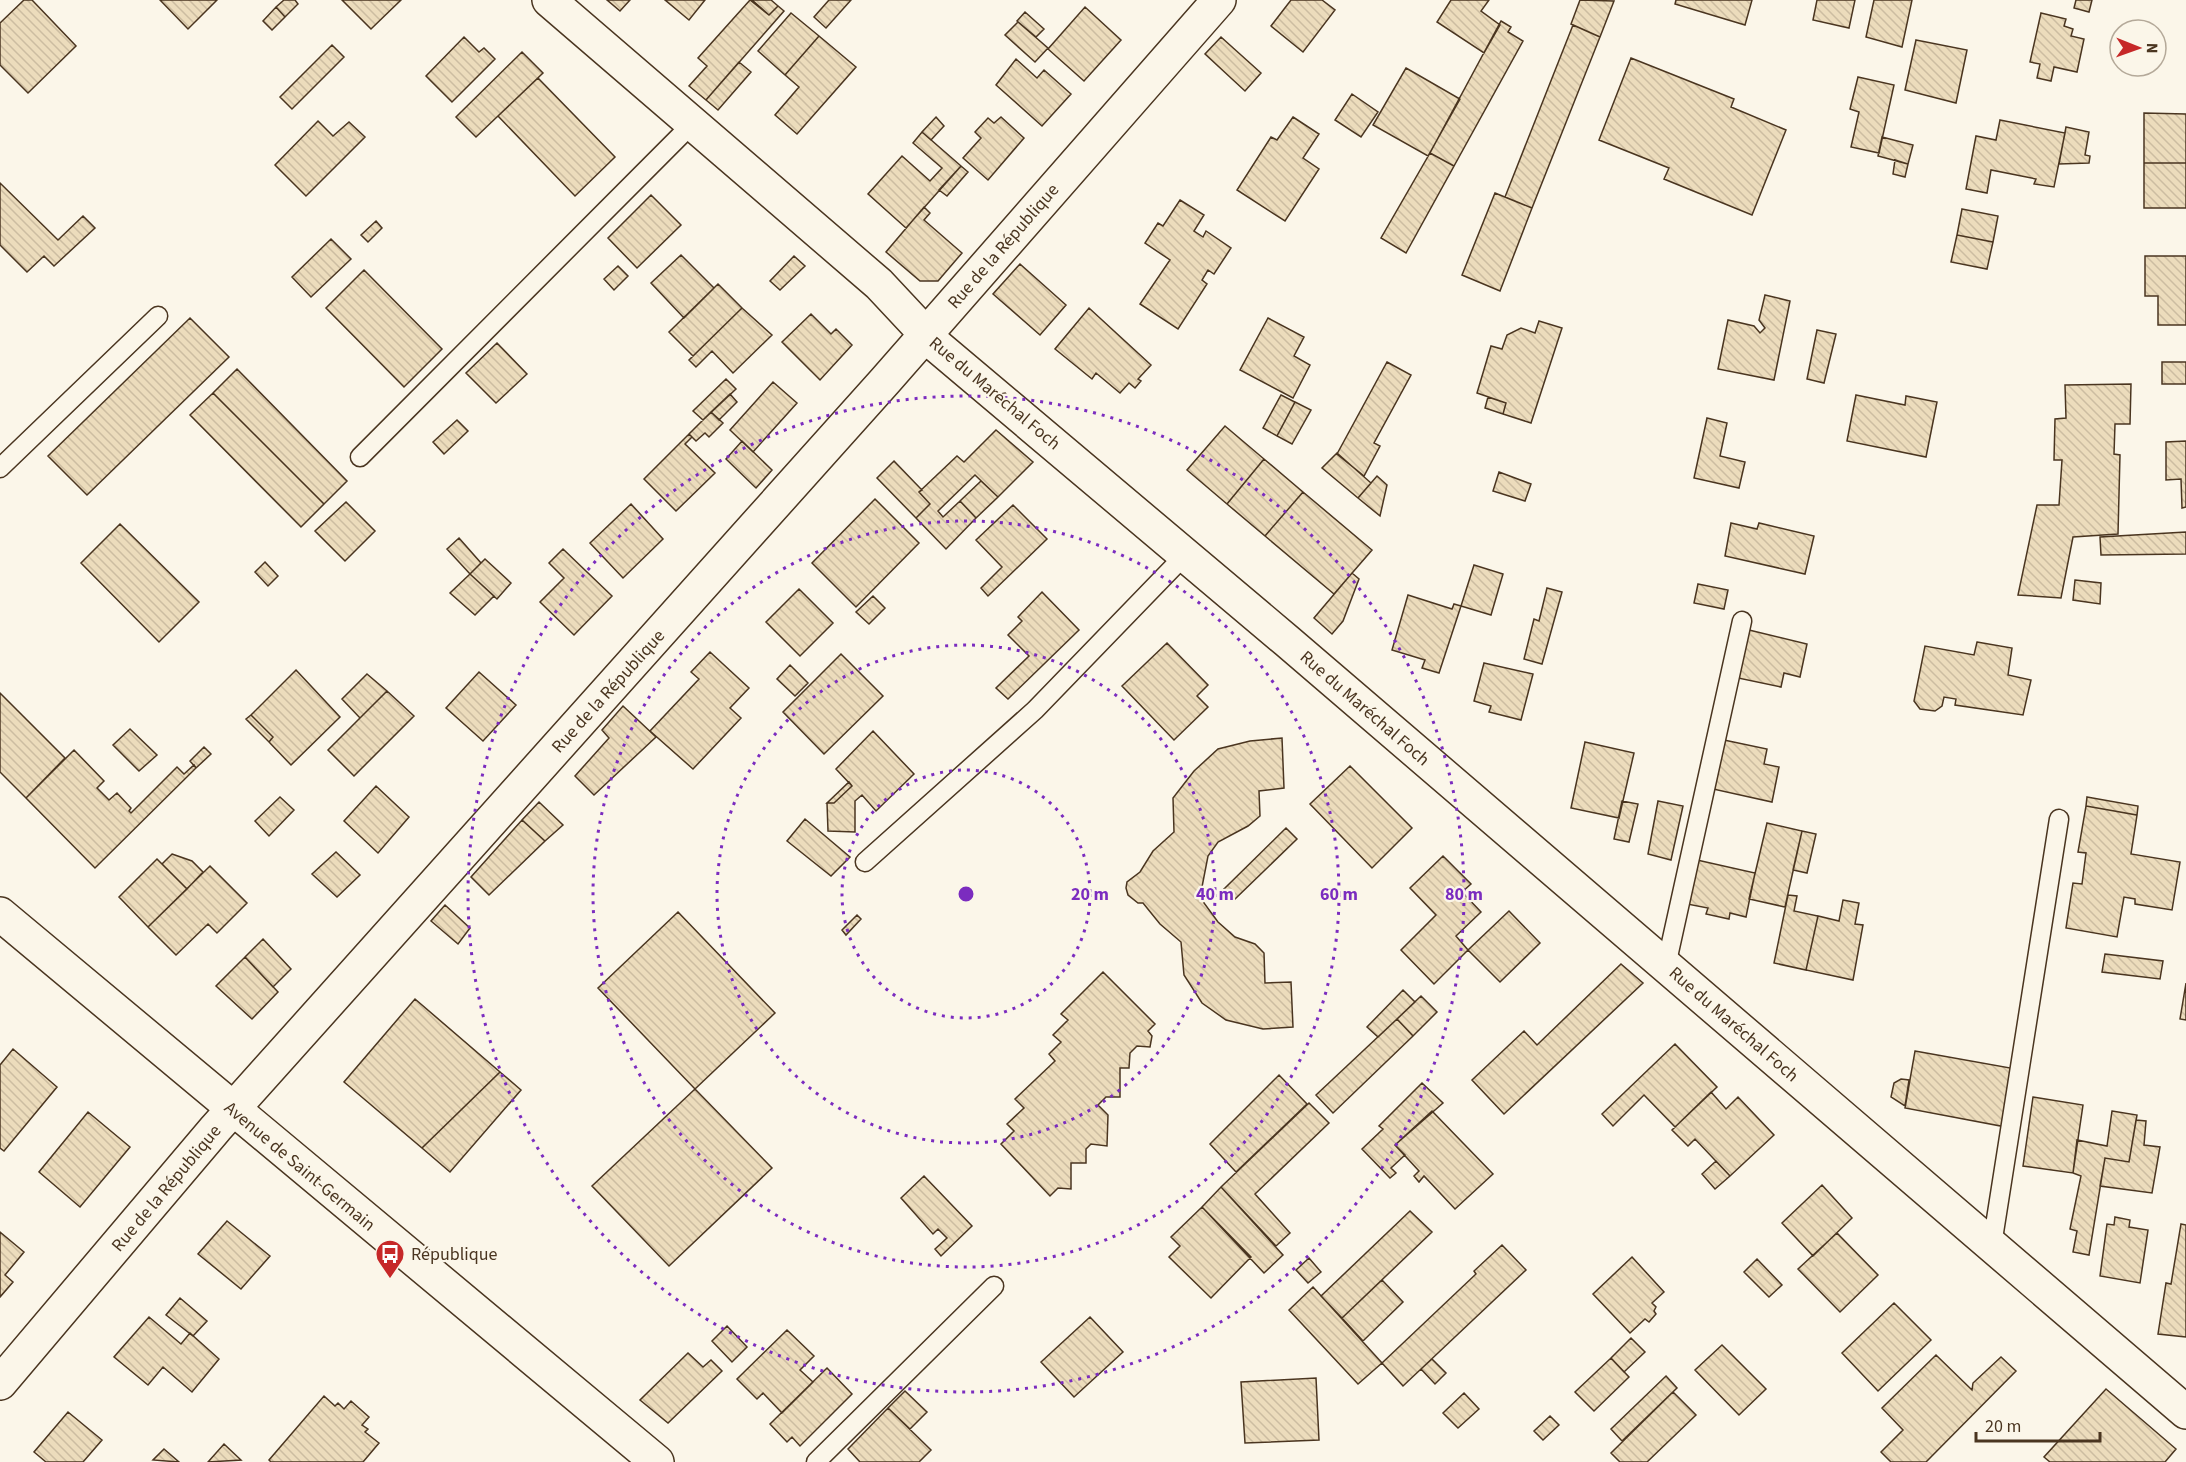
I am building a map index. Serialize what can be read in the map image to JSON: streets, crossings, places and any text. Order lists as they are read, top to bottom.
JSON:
{
  "streets": {
    "street": ["Rue de la République", "Rue du Maréchal Foch", "Avenue de Saint-Germain"]
  },
  "crossings": [
    ["Rue de la République", "Rue du Maréchal Foch"],
    ["Rue de la République", "Avenue de Saint-Germain"]
  ],
  "places": {
    "bus stop": ["République"]
  },
  "scale_bar": "20 m",
  "north": "right",
  "rings": [
    "20 m",
    "40 m",
    "60 m",
    "80 m"
  ]
}
